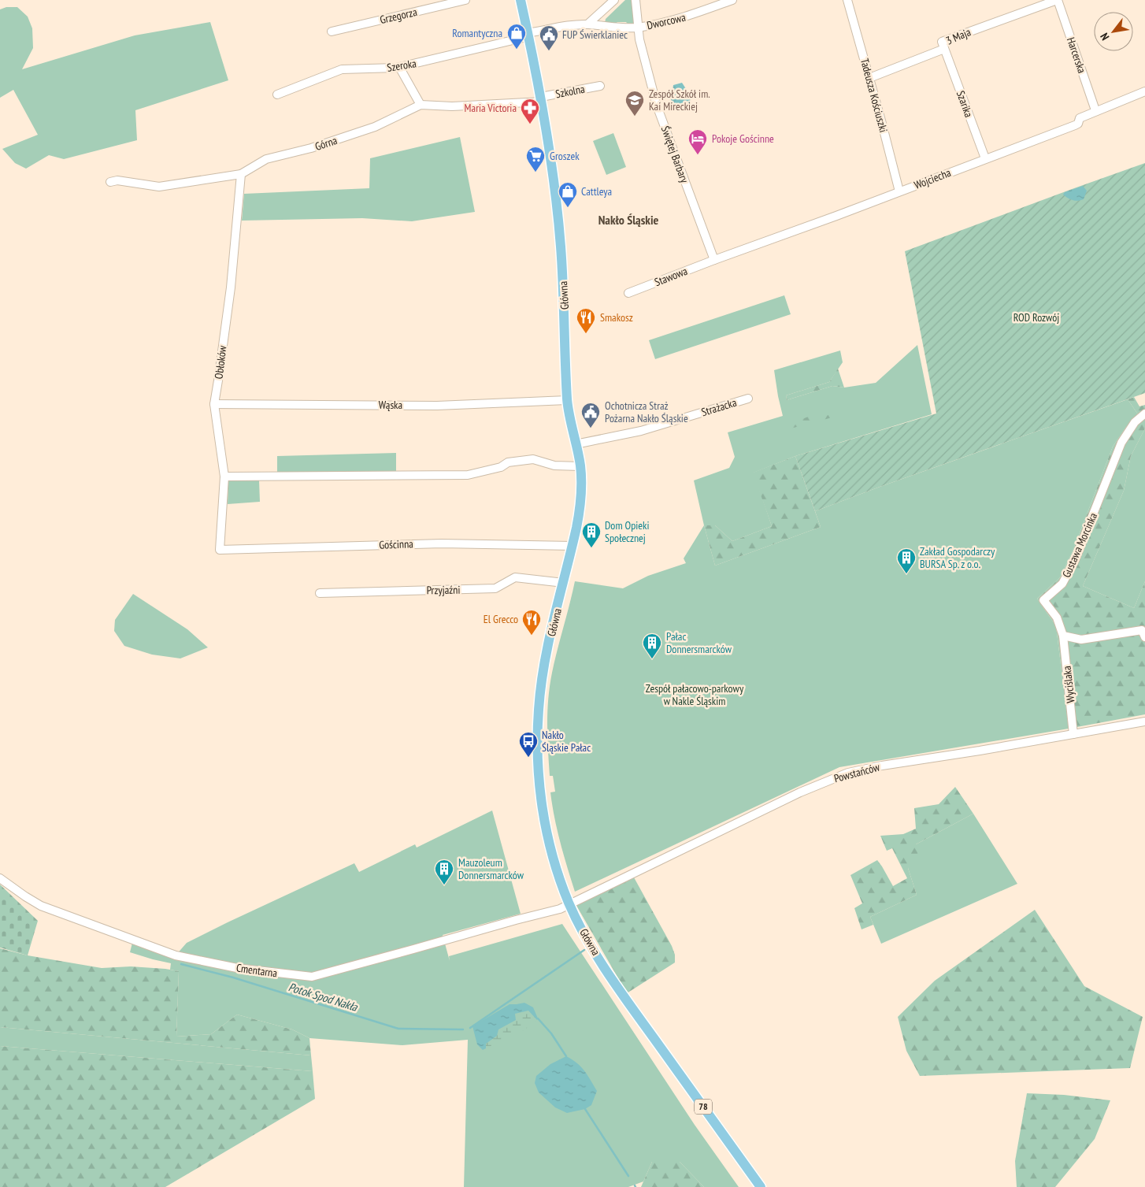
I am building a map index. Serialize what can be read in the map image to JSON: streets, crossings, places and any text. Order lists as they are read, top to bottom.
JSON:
{
  "streets": {
    "main road": ["Główna", "78"],
    "street": [
      "Grzegorza",
      "Dworcowa",
      "3 Maja",
      "Harcerska",
      "Szeroka",
      "Szkolna",
      "Tadeusza Kościuszki",
      "Szarika",
      "Górna",
      "Świętej Barbary",
      "Wojciecha",
      "Stawowa",
      "Obłoków",
      "Wąska",
      "Strażacka",
      "Gościnna",
      "Gustawa Morcinka",
      "Przyjaźni",
      "Wyciślaka",
      "Powstańców",
      "Cmentarna"
    ]
  },
  "crossings": [
    ["Dworcowa", "Szeroka"],
    ["Dworcowa", "Świętej Barbary"],
    ["Dworcowa", "Główna"],
    ["3 Maja", "Harcerska"],
    ["3 Maja", "Tadeusza Kościuszki"],
    ["3 Maja", "Szarika"],
    ["Harcerska", "Wojciecha"],
    ["Szeroka", "Główna"],
    ["Szkolna", "Główna"],
    ["Tadeusza Kościuszki", "Wojciecha"],
    ["Szarika", "Wojciecha"],
    ["Górna", "Obłoków"],
    ["Świętej Barbary", "Wojciecha"],
    ["Świętej Barbary", "Stawowa"],
    ["Wojciecha", "Stawowa"],
    ["Główna", "Wąska"],
    ["Główna", "Strażacka"],
    ["Główna", "Gościnna"],
    ["Główna", "Przyjaźni"],
    ["Główna", "Powstańców"],
    ["Główna", "Cmentarna"],
    ["Obłoków", "Wąska"],
    ["Obłoków", "Gościnna"],
    ["Gustawa Morcinka", "Wyciślaka"],
    ["Wyciślaka", "Powstańców"],
    ["Powstańców", "Cmentarna"]
  ],
  "districts": ["Nakło Śląskie"],
  "water": ["Potok Spod Nakła"],
  "parks": ["ROD Rozwój", "Zespół pałacowo-parkowy w Nakle Śląskim"],
  "places": {
    "shop": ["Romantyczna", "Cattleya"],
    "public building": ["FUP Świerklaniec", "Ochotnicza Straż Pożarna Nakło Śląskie"],
    "school or university": ["Zespół Szkół im. Kai Mireckiej"],
    "pharmacy": ["Maria Victoria"],
    "hotel": ["Pokoje Gościnne"],
    "supermarket": ["Groszek"],
    "restaurant": ["Smakosz", "El Grecco"],
    "building": [
      "Dom Opieki Społecznej",
      "Zakład Gospodarczy BURSA Sp. z o.o.",
      "Pałac Donnersmarcków",
      "Mauzoleum Donnersmarcków"
    ],
    "bus stop": ["Nakło Śląskie Pałac"]
  },
  "north": "bottom left"
}
